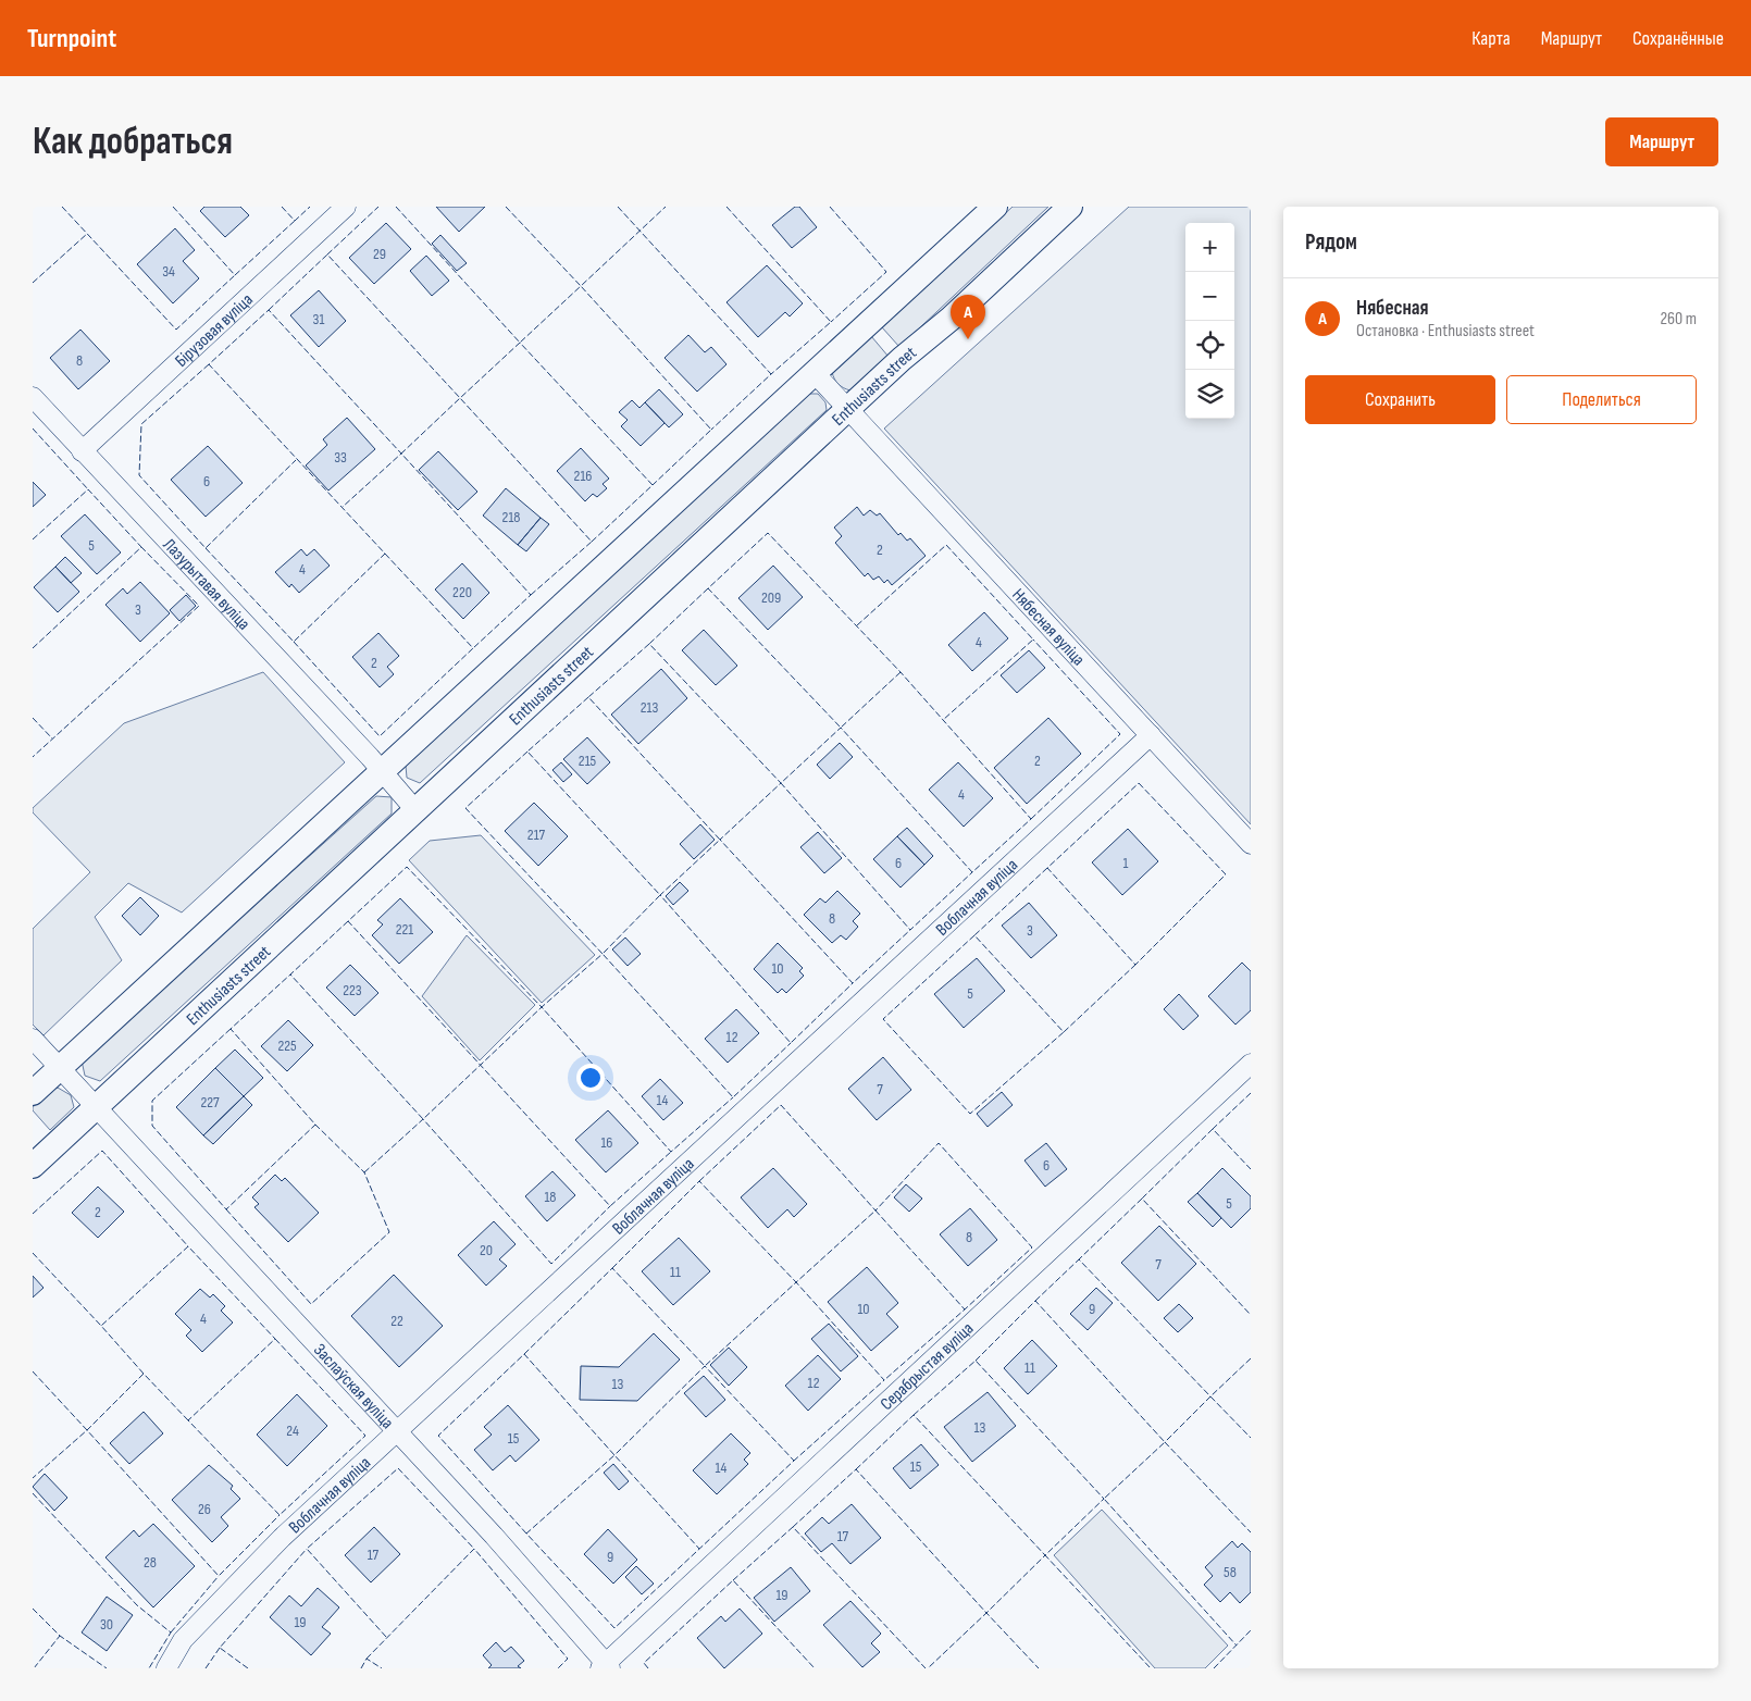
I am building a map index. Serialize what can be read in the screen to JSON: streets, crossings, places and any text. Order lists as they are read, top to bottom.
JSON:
{
  "streets": {
    "street": [
      "Бірузовая вуліца",
      "Enthusiasts street",
      "Лазурытавая вуліца",
      "Нябесная вуліца",
      "Воблачная вуліца",
      "Серабрыстая вуліца",
      "Заслаўская вуліца"
    ]
  },
  "crossings": [
    ["Бірузовая вуліца", "Лазурытавая вуліца"],
    ["Enthusiasts street", "Лазурытавая вуліца"],
    ["Enthusiasts street", "Нябесная вуліца"],
    ["Enthusiasts street", "Заслаўская вуліца"],
    ["Нябесная вуліца", "Воблачная вуліца"],
    ["Воблачная вуліца", "Заслаўская вуліца"],
    ["Серабрыстая вуліца", "Заслаўская вуліца"]
  ],
  "house_numbers": [
    "29",
    "34",
    "31",
    "8",
    "33",
    "216",
    "6",
    "218",
    "5",
    "2",
    "4",
    "220",
    "209",
    "3",
    "4",
    "2",
    "213",
    "215",
    "2",
    "4",
    "217",
    "6",
    "1",
    "8",
    "221",
    "3",
    "10",
    "223",
    "5",
    "12",
    "225",
    "7",
    "14",
    "227",
    "16",
    "6",
    "18",
    "5",
    "2",
    "8",
    "20",
    "7",
    "11",
    "10",
    "9",
    "4",
    "22",
    "11",
    "12",
    "13",
    "13",
    "24",
    "15",
    "15",
    "14",
    "26",
    "17",
    "17",
    "9",
    "28",
    "58",
    "19",
    "19",
    "30"
  ],
  "page": {
    "header": "Turnpoint",
    "nav": ["Карта", "Маршрут", "Сохранённые"],
    "buttons": [
      "Маршрут",
      ["Сохранить", "Поделиться"]
    ],
    "title": "Как добраться",
    "heading": "Рядом",
    "map_buttons": ["+", "−"],
    "list": [
      {
        "mark": "A",
        "name": "Нябесная",
        "note": "Остановка · Enthusiasts street",
        "value": "260 m"
      }
    ],
    "pins": "A"
  }
}
